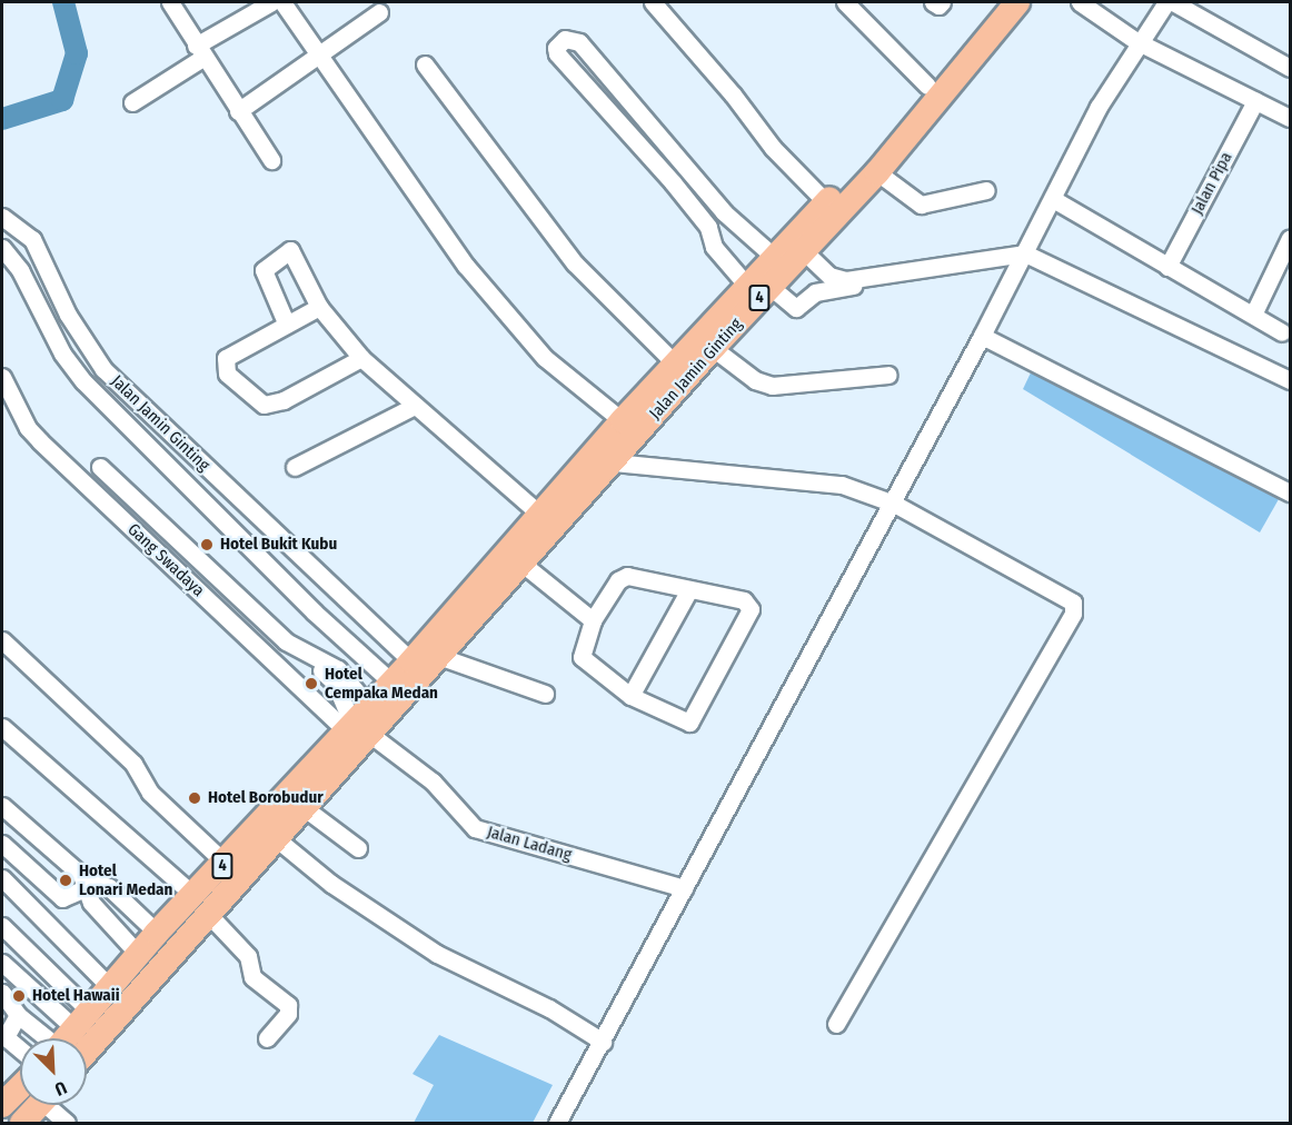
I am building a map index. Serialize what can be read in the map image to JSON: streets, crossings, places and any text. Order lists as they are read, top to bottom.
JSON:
{
  "streets": {
    "highway": ["4", "Jalan Jamin Ginting"],
    "street": ["Jalan Pipa", "Gang Swadaya", "Jalan Ladang"]
  },
  "crossings": [
    ["Jalan Jamin Ginting", "Gang Swadaya"],
    ["Jalan Jamin Ginting", "Jalan Ladang"],
    ["Gang Swadaya", "Jalan Ladang"]
  ],
  "places": [
    "Hotel Bukit Kubu",
    "Hotel Cempaka Medan",
    "Hotel Borobudur",
    "Hotel Lonari Medan",
    "Hotel Hawaii"
  ],
  "north": "bottom right"
}
